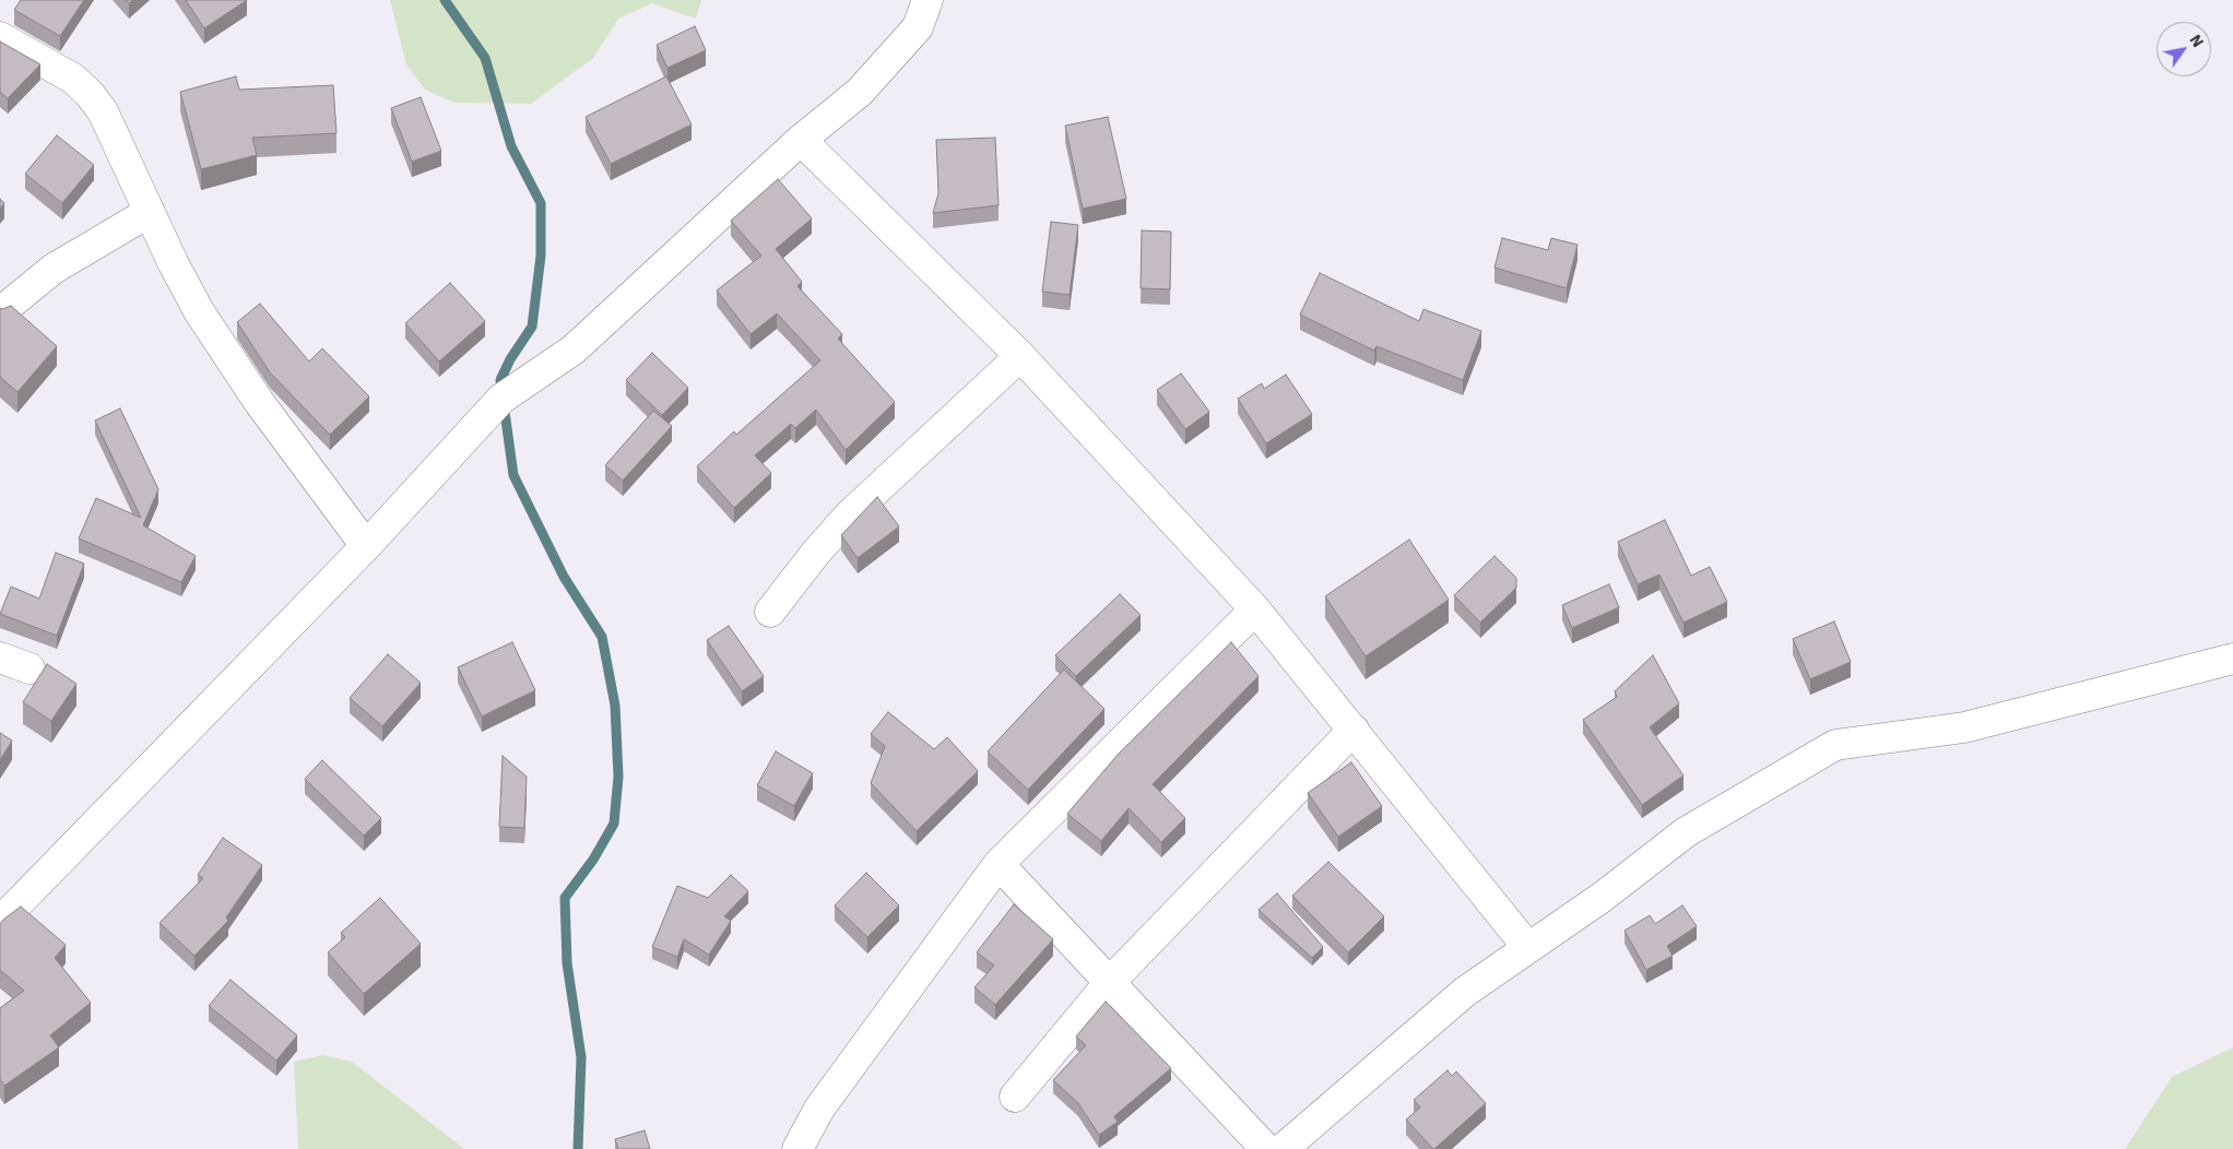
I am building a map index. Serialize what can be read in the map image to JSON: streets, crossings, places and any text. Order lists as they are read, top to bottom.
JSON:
{
  "north": "top right"
}
